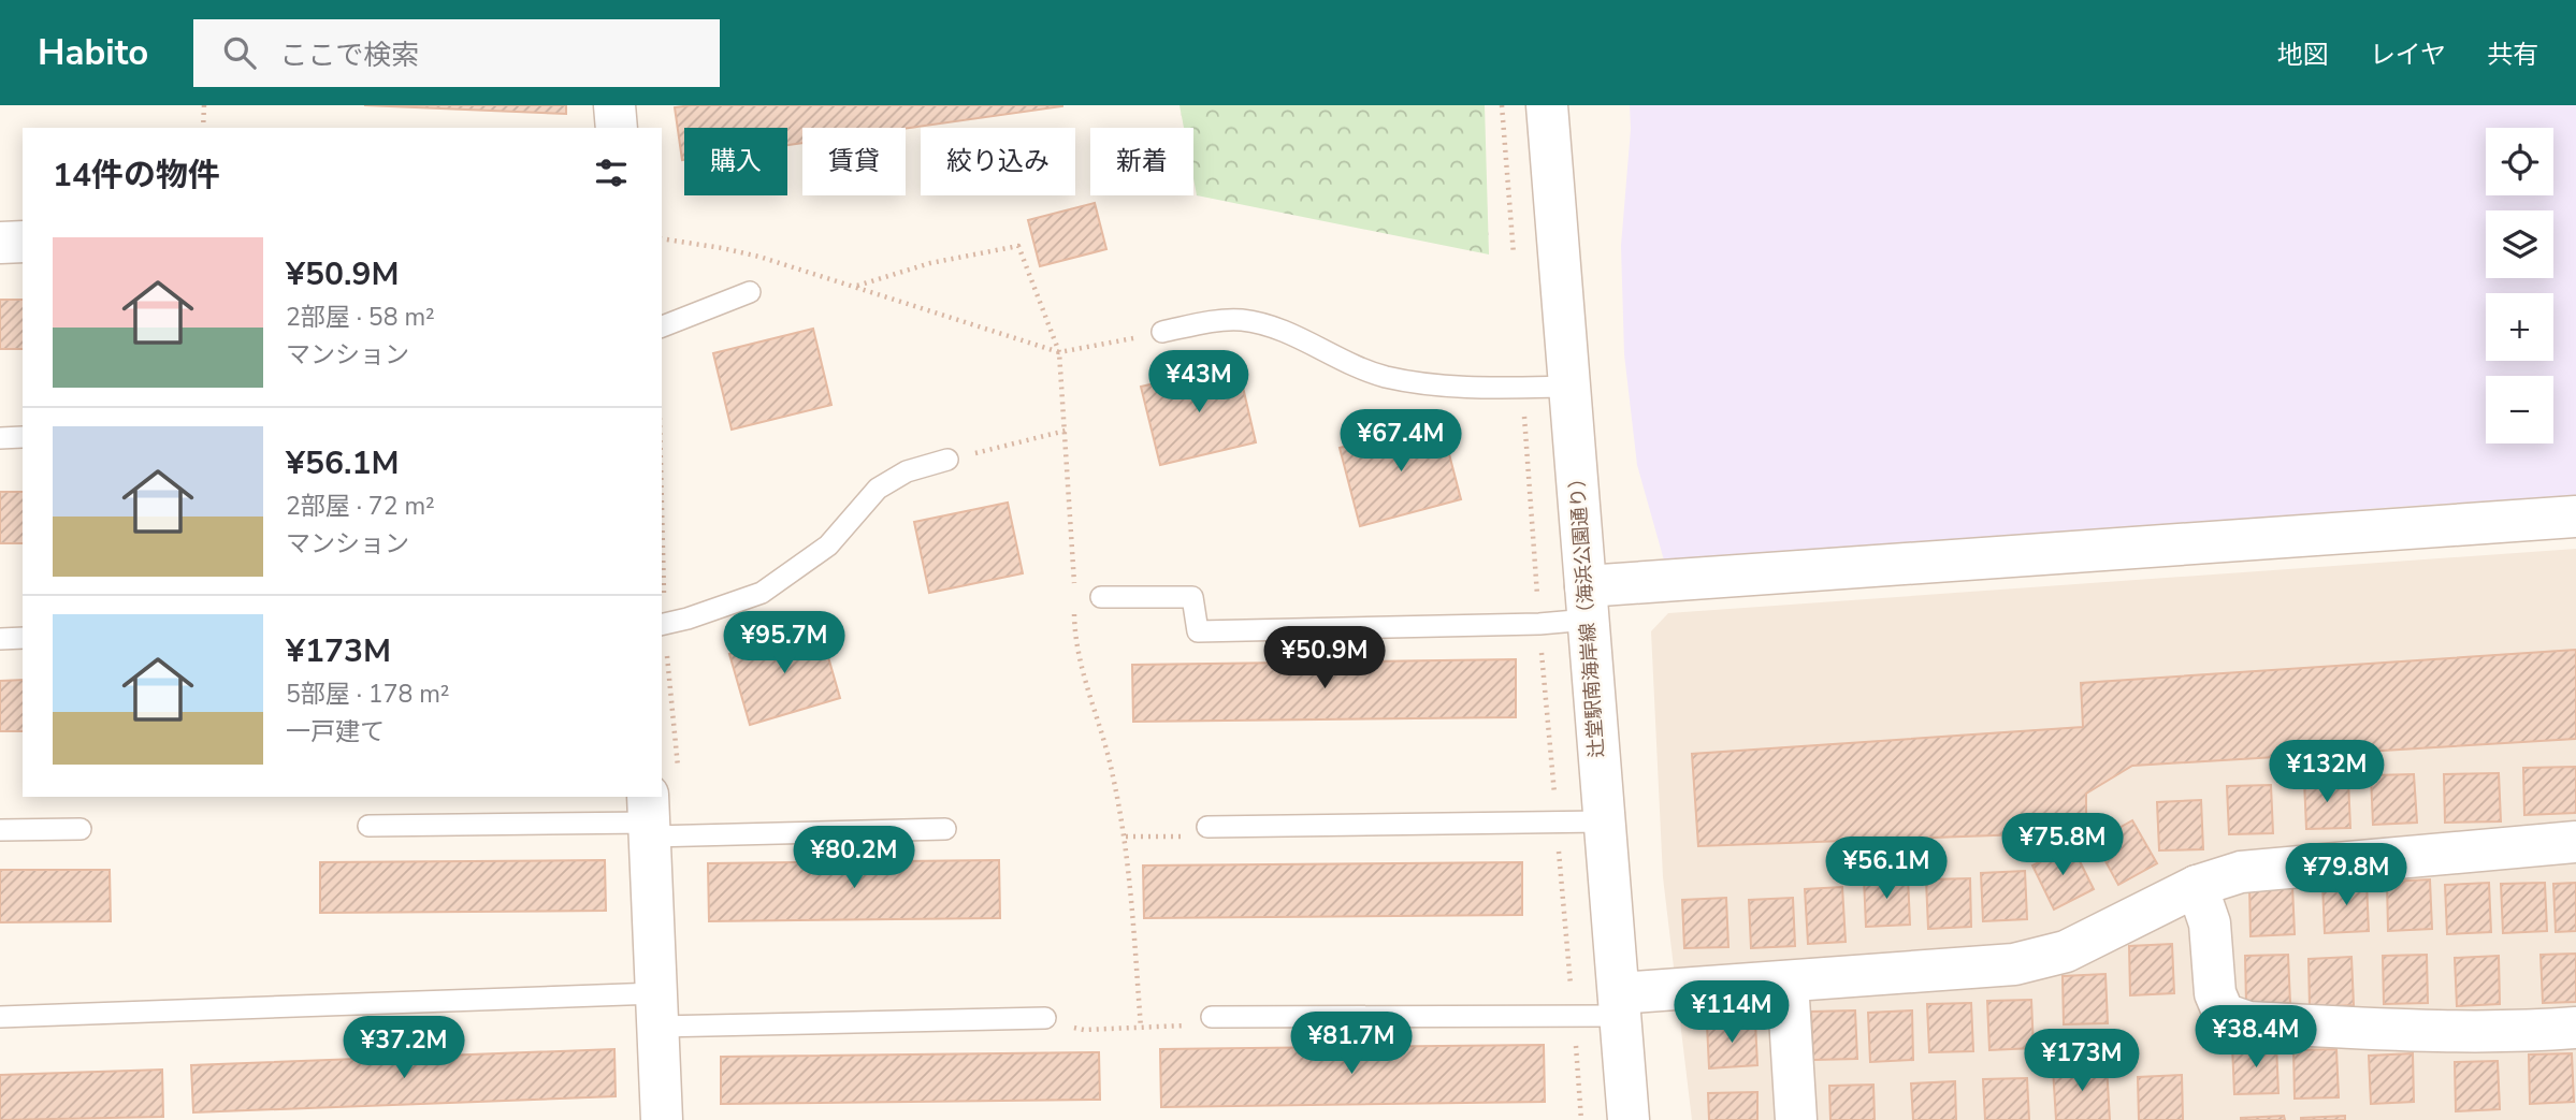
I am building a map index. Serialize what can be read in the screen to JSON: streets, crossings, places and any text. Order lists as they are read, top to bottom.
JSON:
{
  "streets": {
    "street": ["辻堂駅南海岸線（海浜公園通り）"]
  },
  "page": {
    "header": "Habito",
    "search": "ここで検索",
    "nav": ["地図", "レイヤ", "共有"],
    "map_buttons": ["+", "−"],
    "chip": [
      "購入",
      "賃貸",
      "絞り込み",
      "新着"
    ],
    "heading": "14件の物件",
    "list": [
      {
        "name": "¥50.9M",
        "note": "2部屋 · 58 m² · マンション"
      },
      {
        "name": "¥56.1M",
        "note": "2部屋 · 72 m² · マンション"
      },
      {
        "name": "¥173M",
        "note": "5部屋 · 178 m² · 一戸建て"
      }
    ],
    "price": [
      "¥43M",
      "¥67.4M",
      "¥95.7M",
      "¥50.9M",
      "¥132M",
      "¥75.8M",
      "¥80.2M",
      "¥56.1M",
      "¥79.8M",
      "¥114M",
      "¥38.4M",
      "¥81.7M",
      "¥37.2M",
      "¥173M"
    ]
  }
}
